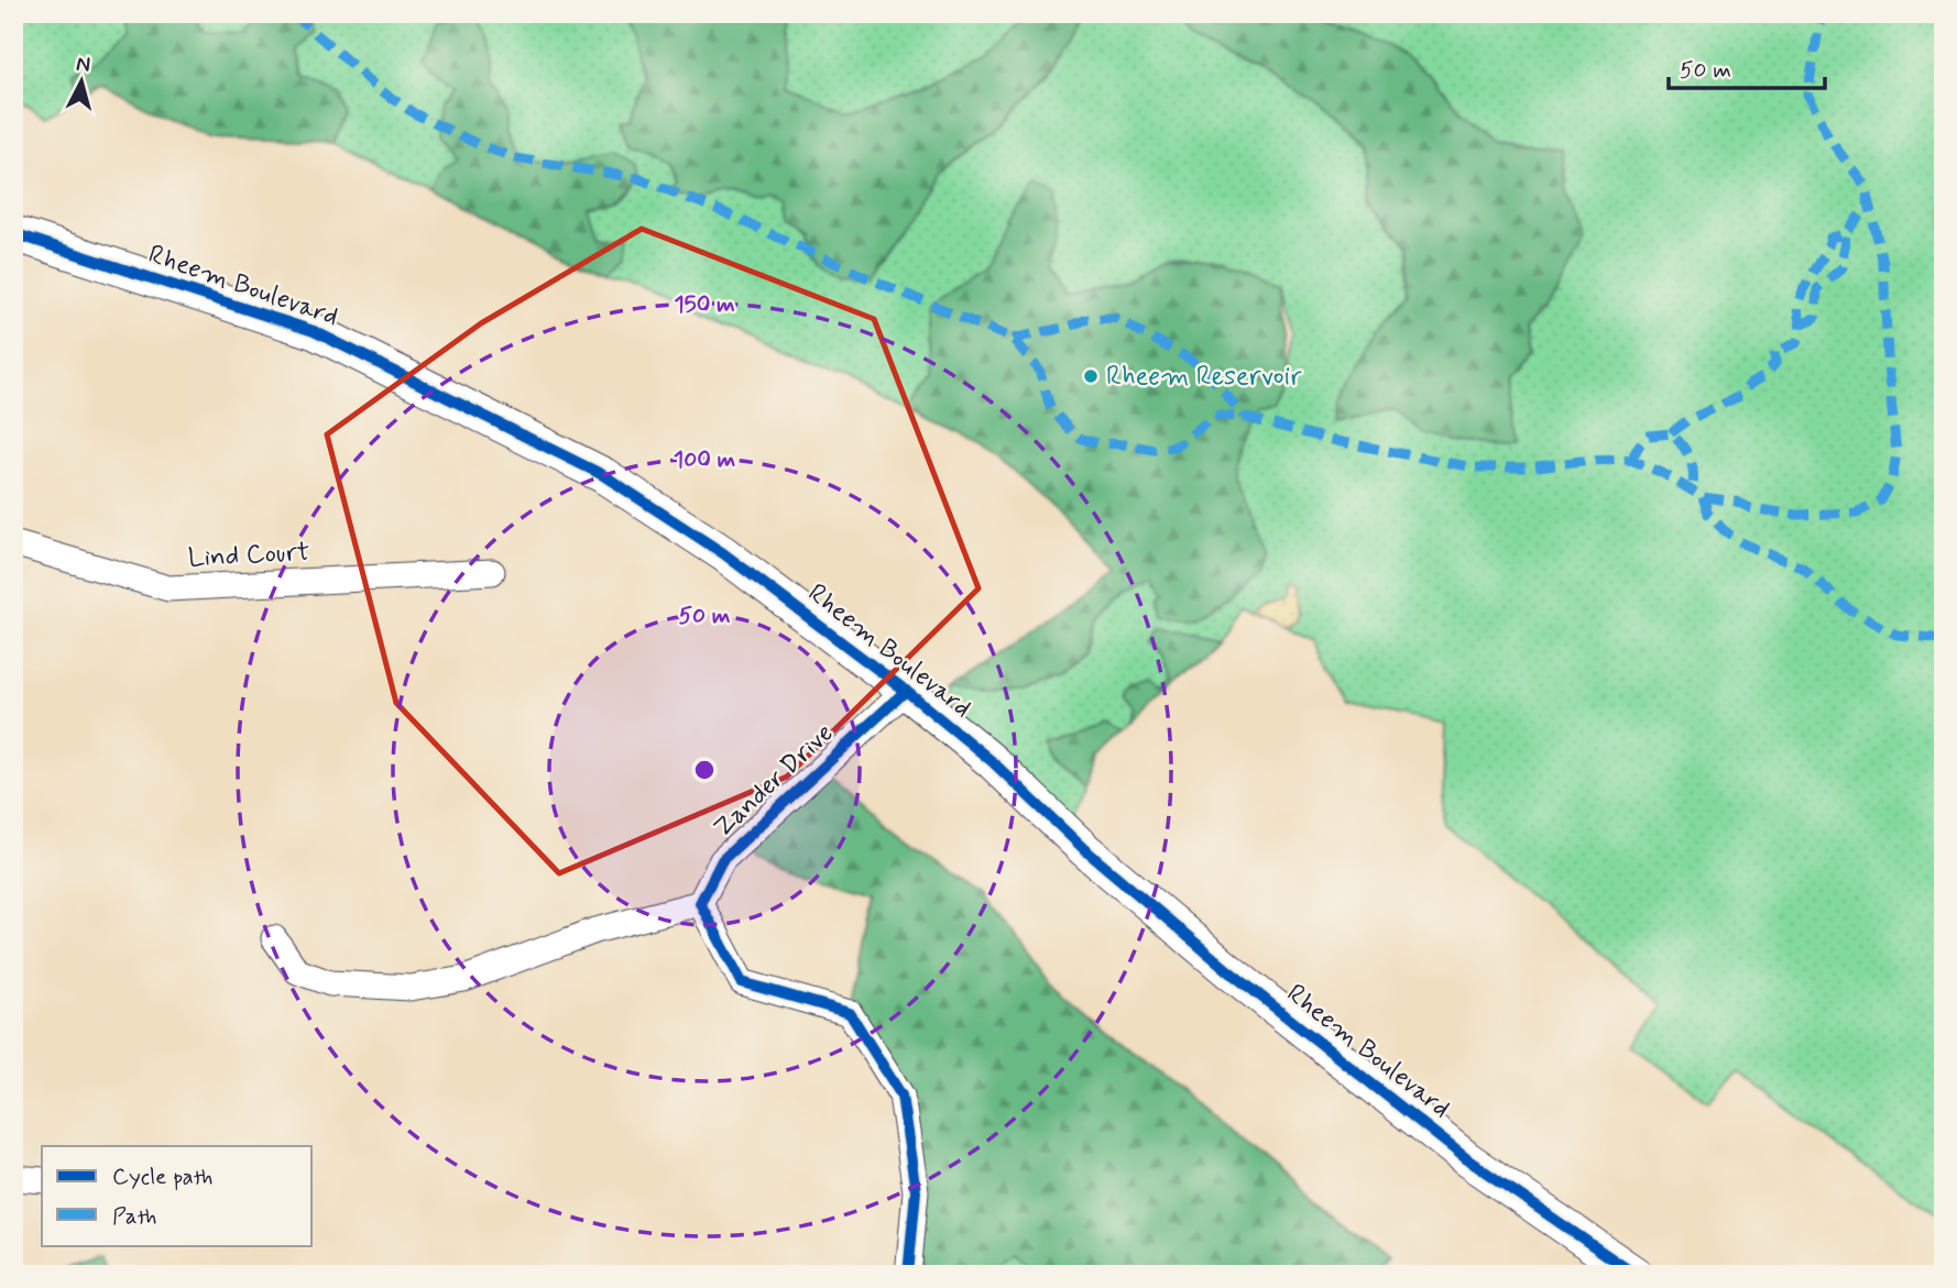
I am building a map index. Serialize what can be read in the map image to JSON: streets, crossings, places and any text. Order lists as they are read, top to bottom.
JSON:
{
  "streets": {
    "street": ["Rheem Boulevard", "Lind Court", "Zander Drive"]
  },
  "crossings": [
    ["Rheem Boulevard", "Zander Drive"]
  ],
  "places": ["Rheem Reservoir"],
  "legend": ["Cycle path", "Path"],
  "scale_bar": "50 m",
  "north": "top",
  "rings": ["150 m", "100 m", "50 m"]
}
